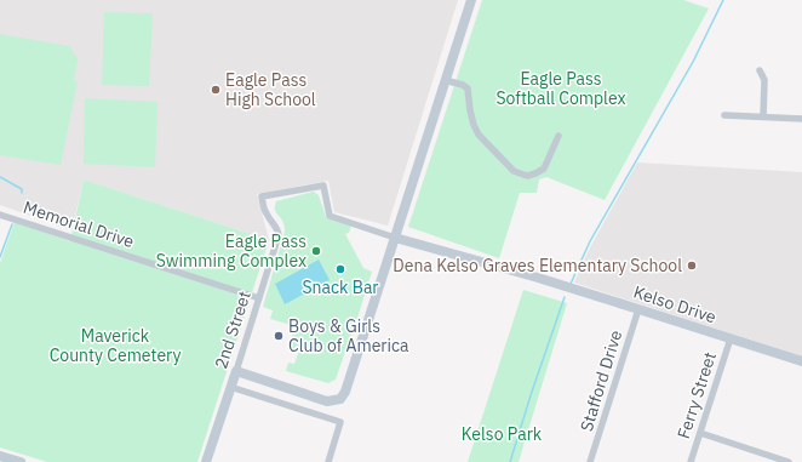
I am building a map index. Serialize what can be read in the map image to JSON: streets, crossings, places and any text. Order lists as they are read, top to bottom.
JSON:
{
  "streets": {
    "street": [
      "Memorial Drive",
      "Kelso Drive",
      "2nd Street",
      "Stafford Drive",
      "Ferry Street"
    ]
  },
  "crossings": [
    ["Memorial Drive", "2nd Street"],
    ["Kelso Drive", "2nd Street"],
    ["Kelso Drive", "Stafford Drive"],
    ["Kelso Drive", "Ferry Street"]
  ],
  "parks": ["Eagle Pass Softball Complex", "Maverick County Cemetery", "Kelso Park"],
  "places": [
    "Eagle Pass High School",
    "Eagle Pass Swimming Complex",
    "Dena Kelso Graves Elementary School",
    "Snack Bar",
    "Boys & Girls Club of America"
  ]
}
